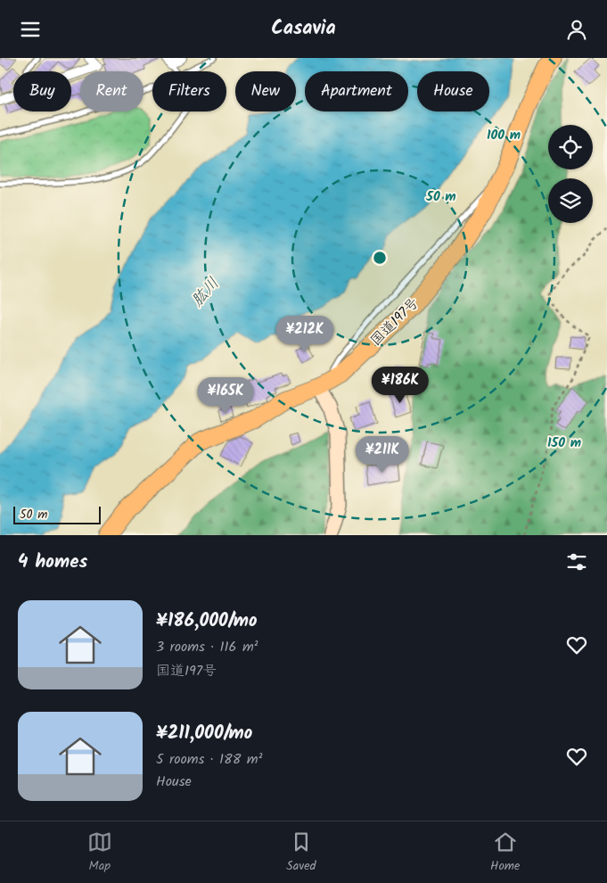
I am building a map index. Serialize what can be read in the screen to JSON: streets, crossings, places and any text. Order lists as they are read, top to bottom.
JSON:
{
  "streets": {
    "highway": ["国道197号"]
  },
  "water": ["肱川"],
  "scale_bar": "50 m",
  "page": {
    "header": "Casavia",
    "chip": [
      "Buy",
      "Rent",
      "Filters",
      "New",
      "Apartment",
      "House"
    ],
    "price": [
      "¥212K",
      "¥186K",
      "¥165K",
      "¥211K"
    ],
    "scale": "50 m",
    "heading": "4 homes",
    "list": [
      {
        "name": "¥186,000/mo",
        "note": "3 rooms · 116 m² · 国道197号"
      },
      {
        "name": "¥211,000/mo",
        "note": "5 rooms · 188 m² · House"
      }
    ],
    "tabs": ["Map", "Saved", "Home"]
  },
  "rings": ["100 m", "50 m", "150 m"]
}
